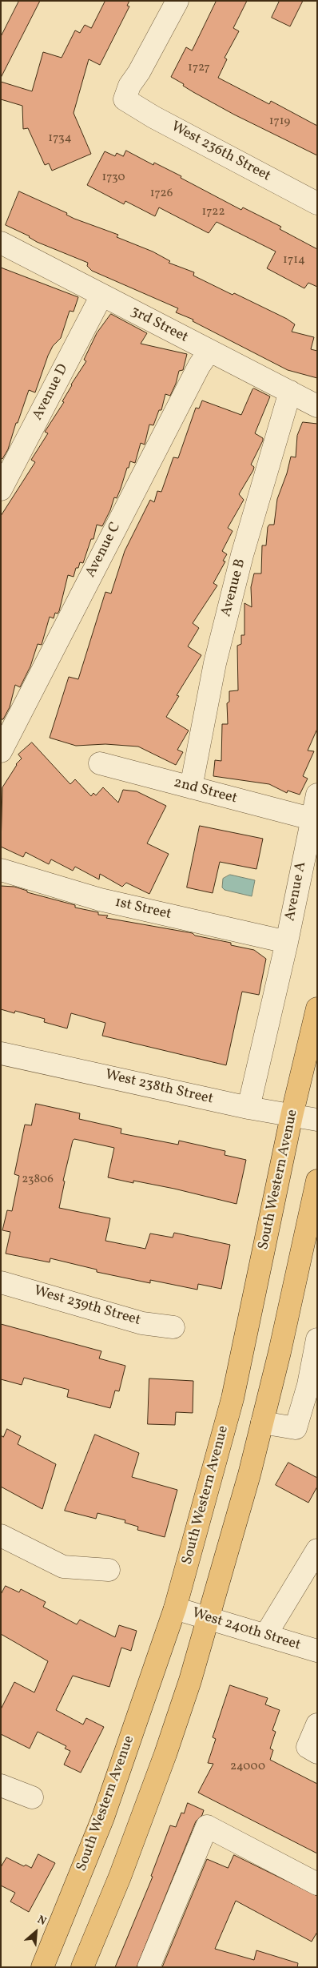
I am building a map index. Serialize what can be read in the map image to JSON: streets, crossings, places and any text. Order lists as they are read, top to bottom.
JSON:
{
  "streets": {
    "main road": ["South Western Avenue"],
    "street": [
      "West 236th Street",
      "3rd Street",
      "Avenue D",
      "Avenue C",
      "Avenue B",
      "2nd Street",
      "Avenue A",
      "1st Street",
      "West 238th Street",
      "West 239th Street",
      "West 240th Street"
    ]
  },
  "crossings": [
    ["3rd Street", "Avenue D"],
    ["3rd Street", "Avenue C"],
    ["3rd Street", "Avenue B"],
    ["Avenue B", "2nd Street"],
    ["2nd Street", "Avenue A"],
    ["Avenue A", "1st Street"],
    ["Avenue A", "West 238th Street"],
    ["West 238th Street", "South Western Avenue"],
    ["South Western Avenue", "West 240th Street"]
  ],
  "house_numbers": [
    "1727",
    "1719",
    "1734",
    "1730",
    "1726",
    "1722",
    "1714",
    "23806",
    "24000"
  ],
  "north": "top right"
}
